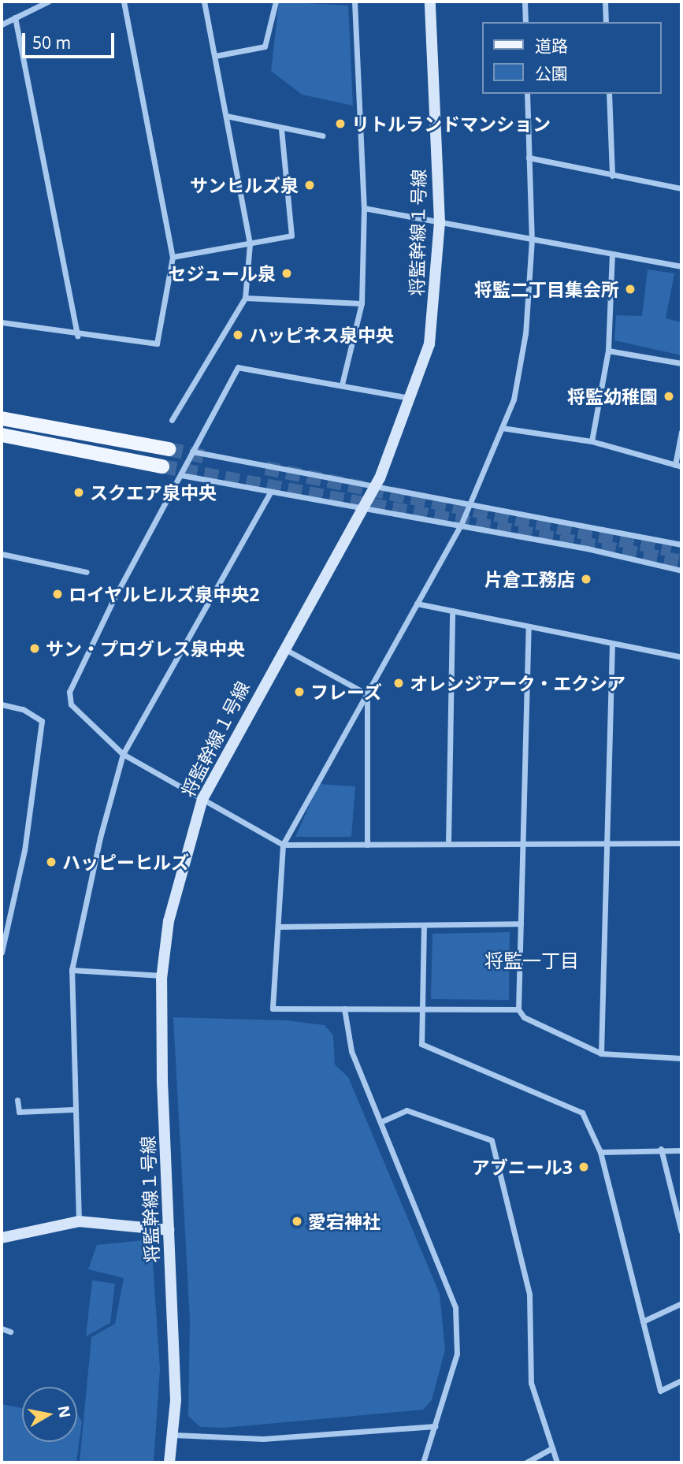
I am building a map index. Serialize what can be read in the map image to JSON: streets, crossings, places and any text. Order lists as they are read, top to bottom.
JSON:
{
  "streets": {
    "street": ["将監幹線１号線"]
  },
  "districts": ["将監一丁目"],
  "places": [
    "リトルランドマンション",
    "サンヒルズ泉",
    "セジュール泉",
    "将監二丁目集会所",
    "ハッピネス泉中央",
    "将監幼稚園",
    "スクエア泉中央",
    "片倉工務店",
    "ロイヤルヒルズ泉中央2",
    "サン・プログレス泉中央",
    "オレンジアーク・エクシア",
    "フレーズ",
    "ハッピーヒルズ",
    "アブニール3",
    "愛宕神社"
  ],
  "legend": ["道路", "公園"],
  "scale_bar": "50 m",
  "north": "right"
}
